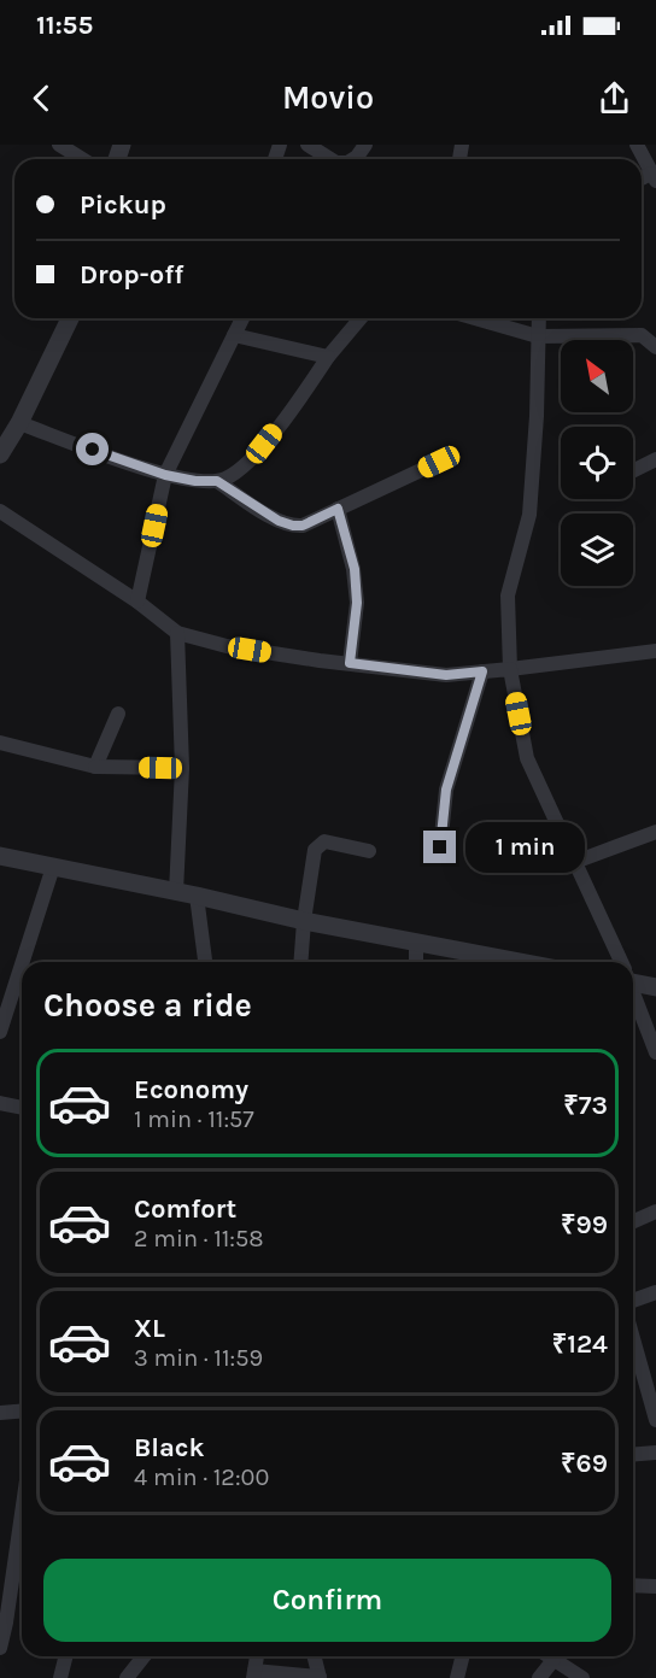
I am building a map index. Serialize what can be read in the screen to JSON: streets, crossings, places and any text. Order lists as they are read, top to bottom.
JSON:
{
  "north": "top left",
  "page": {
    "status": "11:55",
    "header": "Movio",
    "banner": ["Pickup", "Drop-off"],
    "bubble": "1 min",
    "heading": "Choose a ride",
    "list": [
      {
        "name": "Economy",
        "note": "1 min · 11:57",
        "value": "₹73"
      },
      {
        "name": "Comfort",
        "note": "2 min · 11:58",
        "value": "₹99"
      },
      {
        "name": "XL",
        "note": "3 min · 11:59",
        "value": "₹124"
      },
      {
        "name": "Black",
        "note": "4 min · 12:00",
        "value": "₹69"
      }
    ],
    "buttons": "Confirm"
  }
}
